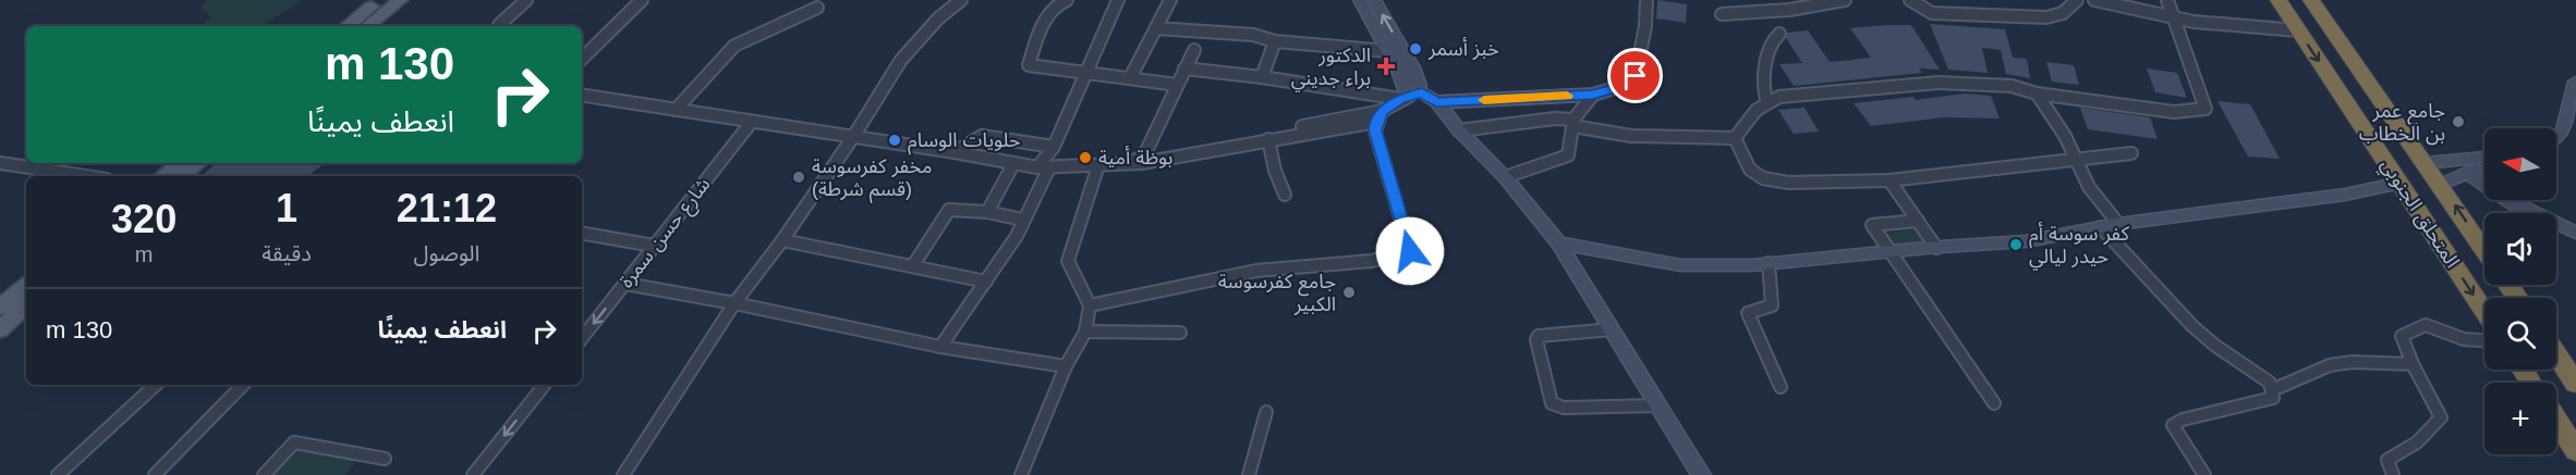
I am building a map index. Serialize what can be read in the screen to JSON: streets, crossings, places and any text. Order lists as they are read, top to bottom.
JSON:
{
  "streets": {
    "highway": ["المتحلق الجنوبي"],
    "street": ["شارع حسن سمرة"]
  },
  "places": {
    "other": [
      "خبز أسمر",
      "جامع عمر بن الخطاب",
      "حلويات الوسام",
      "بوظة أمية",
      "مخفر كفرسوسة (قسم شرطة)",
      "كفر سوسة أم حيدر ليالي",
      "جامع كفرسوسة الكبير"
    ],
    "health": ["الدكتور براء جديني"]
  },
  "north": "left",
  "page": {
    "turn": ["130 m", "انعطف يمينًا"],
    "map_buttons": "+",
    "eta": [
      "21:12",
      "الوصول",
      "1",
      "دقيقة",
      "320",
      "m"
    ],
    "list": [
      {
        "name": "انعطف يمينًا",
        "value": "130 m"
      }
    ]
  }
}
